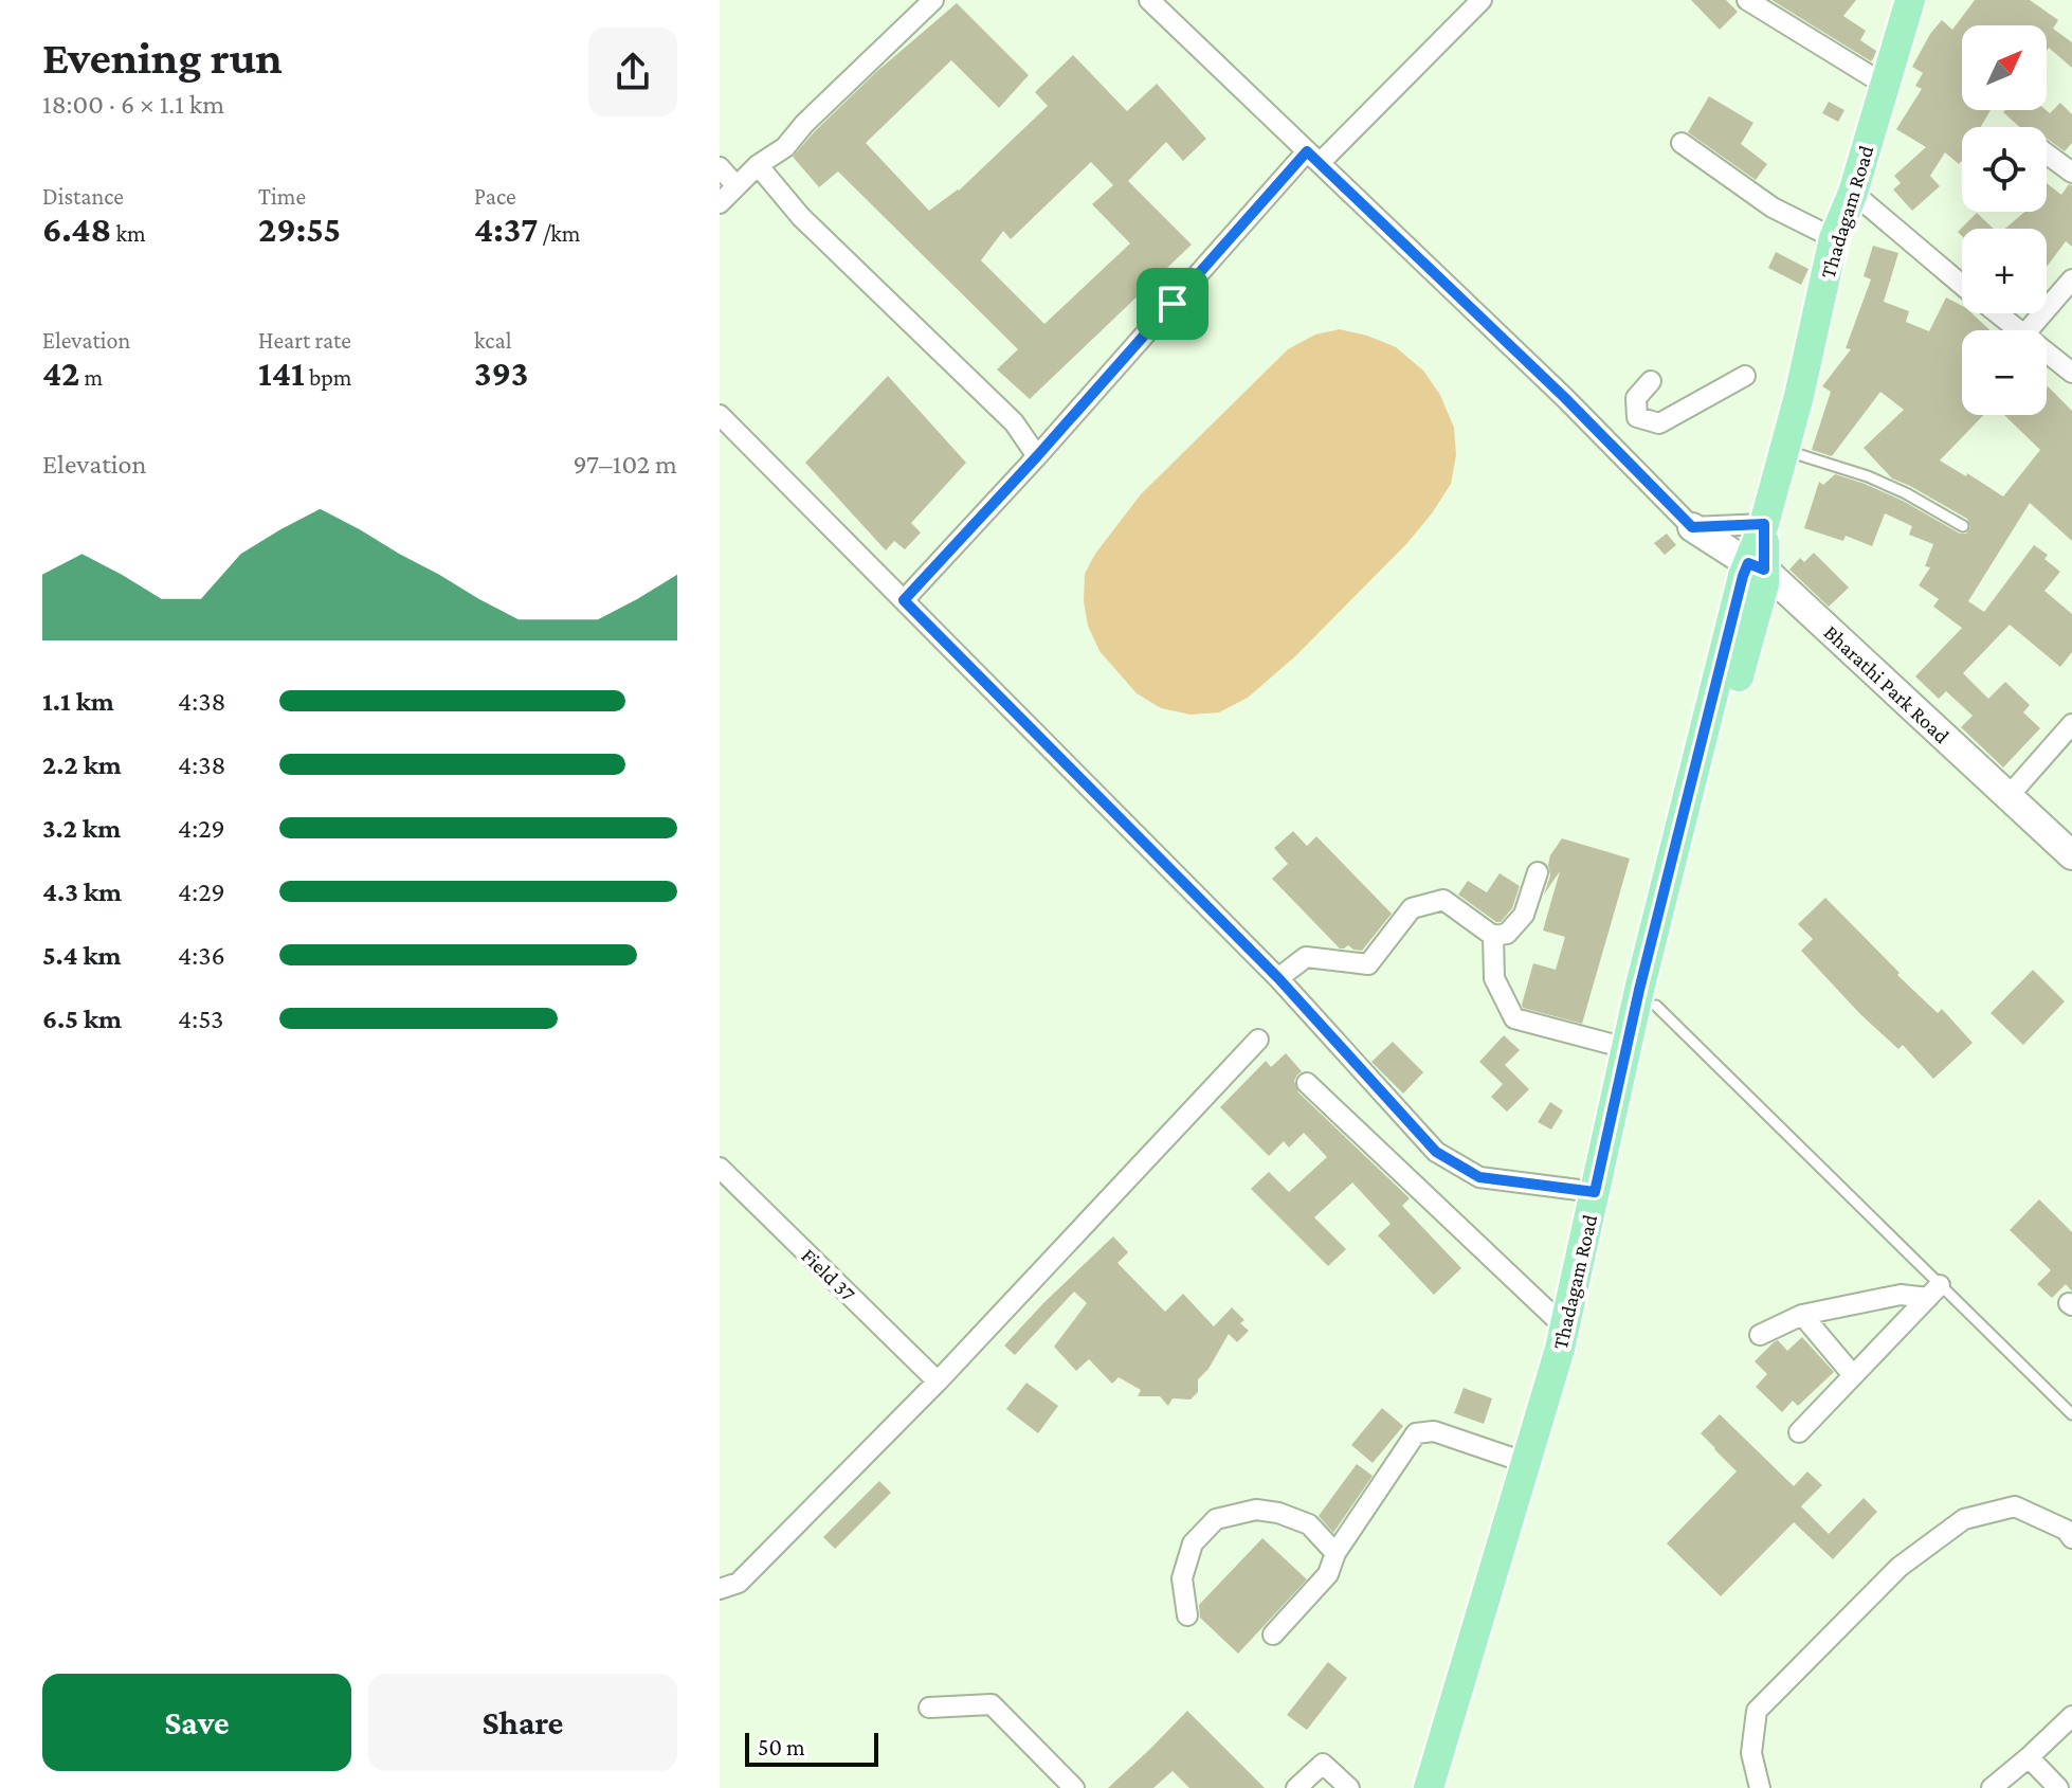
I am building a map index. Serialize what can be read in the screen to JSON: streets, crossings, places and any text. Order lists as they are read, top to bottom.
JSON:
{
  "streets": {
    "main road": ["Thadagam Road", "Bharathi Park Road"],
    "street": ["Field 37"]
  },
  "crossings": [
    ["Thadagam Road", "Bharathi Park Road"]
  ],
  "scale_bar": "50 m",
  "north": "top right",
  "page": {
    "heading": ["Evening run", "18:00 · 6 × 1.1 km"],
    "map_buttons": ["+", "−"],
    "stats": [
      ["Distance", "6.48 km"],
      ["Time", "29:55"],
      ["Pace", "4:37 /km"],
      ["Elevation", "42 m"],
      ["Heart rate", "141 bpm"],
      ["kcal", "393"]
    ],
    "chart": ["Elevation", "97–102 m"],
    "list": [
      {
        "name": "1.1 km",
        "note": "4:38"
      },
      {
        "name": "2.2 km",
        "note": "4:38"
      },
      {
        "name": "3.2 km",
        "note": "4:29"
      },
      {
        "name": "4.3 km",
        "note": "4:29"
      },
      {
        "name": "5.4 km",
        "note": "4:36"
      },
      {
        "name": "6.5 km",
        "note": "4:53"
      }
    ],
    "buttons": ["Save", "Share"],
    "scale": "50 m"
  }
}
